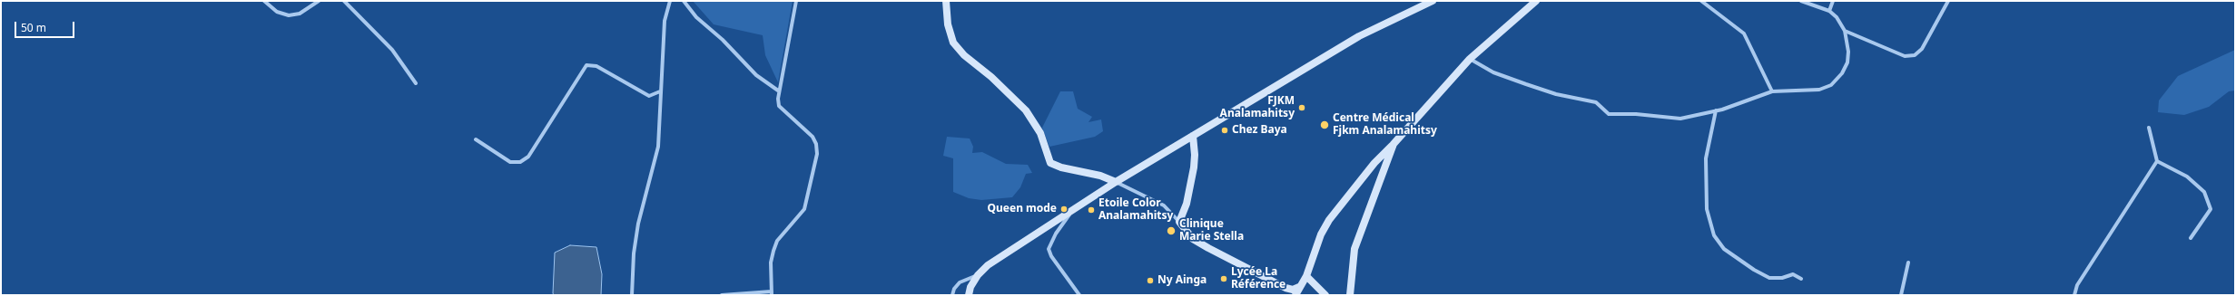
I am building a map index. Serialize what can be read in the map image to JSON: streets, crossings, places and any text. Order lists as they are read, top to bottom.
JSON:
{
  "places": [
    "FJKM Analamahitsy",
    "Centre Médical Fjkm Analamahitsy",
    "Chez Baya",
    "Queen mode",
    "Etoile Color Analamahitsy",
    "Clinique Marie Stella",
    "Lycée La Référence",
    "Ny Ainga"
  ],
  "scale_bar": "50 m"
}
